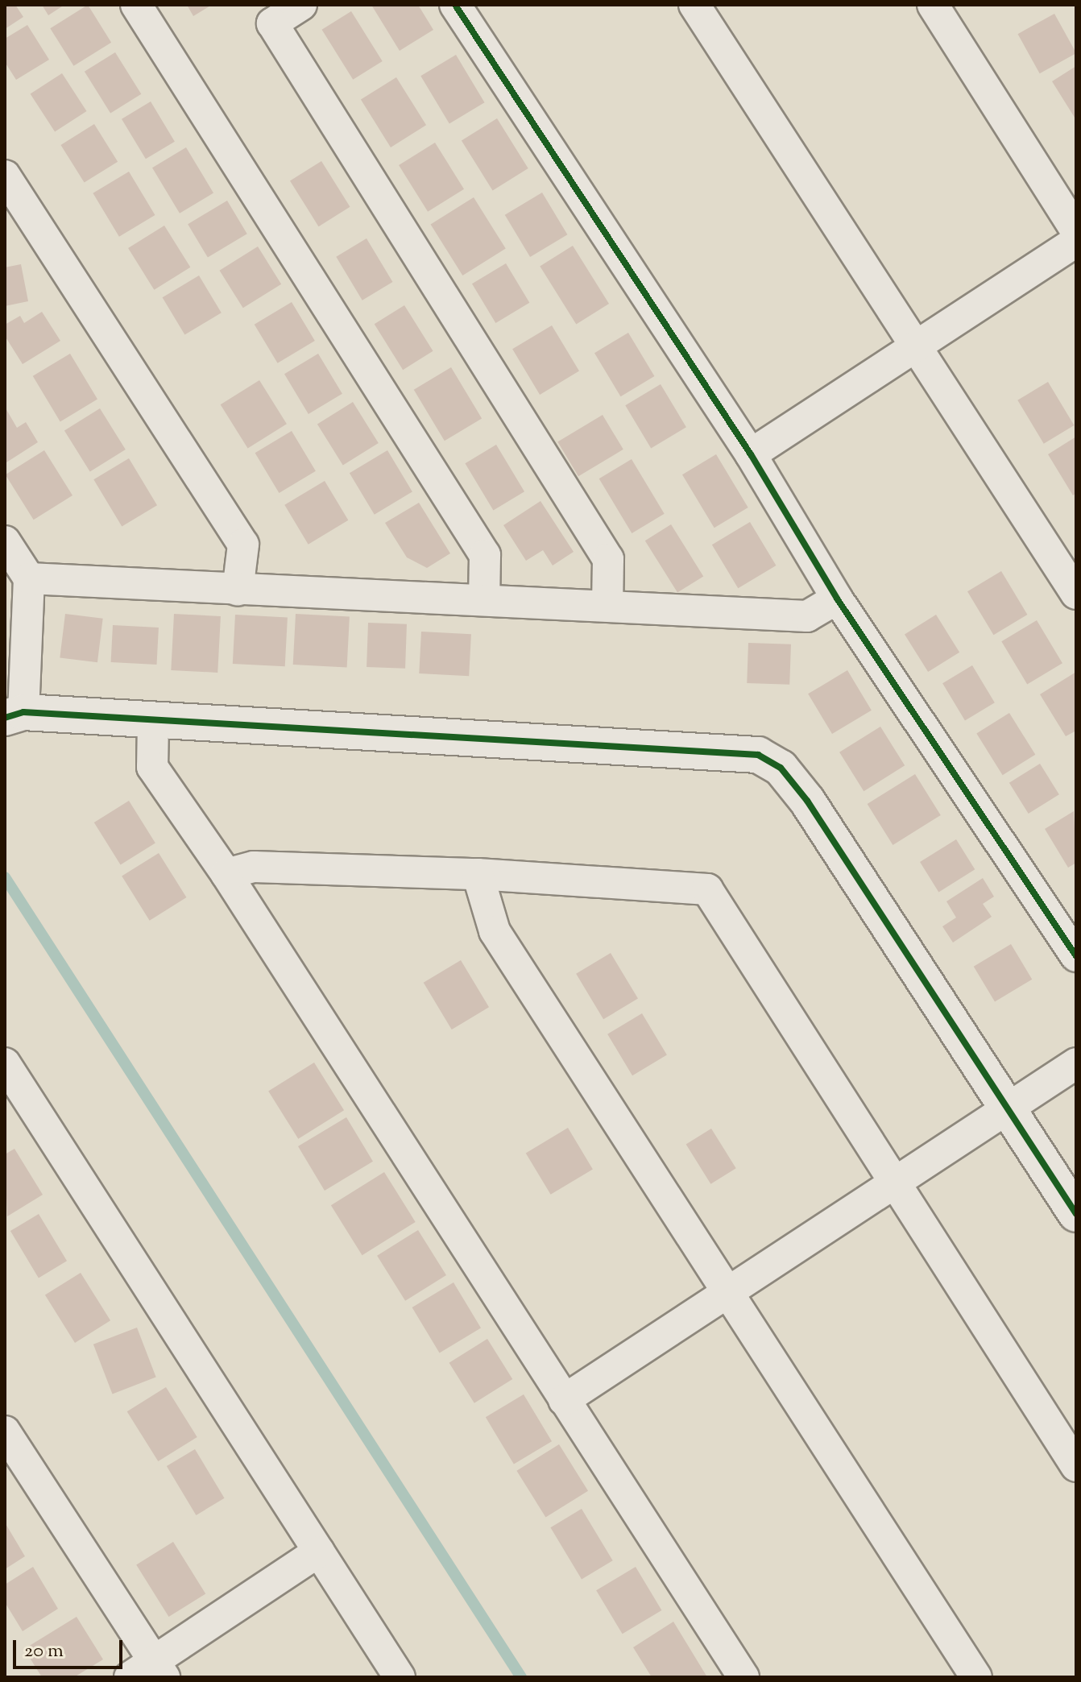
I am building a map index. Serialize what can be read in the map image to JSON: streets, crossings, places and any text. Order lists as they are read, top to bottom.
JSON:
{
  "scale_bar": "20 m"
}
